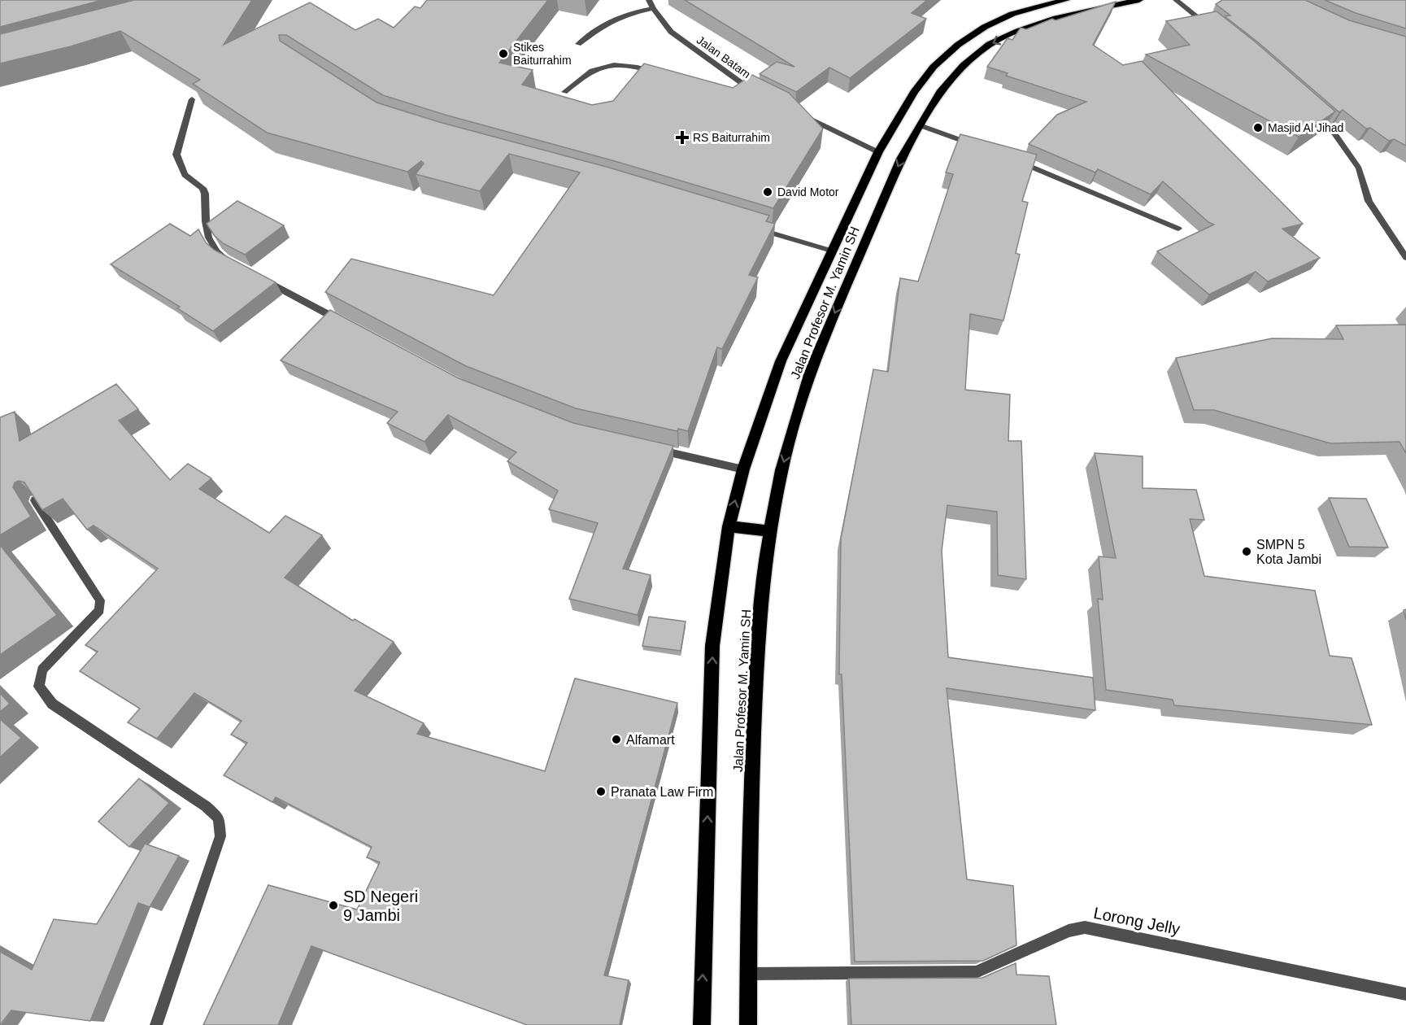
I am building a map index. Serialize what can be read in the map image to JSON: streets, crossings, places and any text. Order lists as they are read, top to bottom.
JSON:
{
  "streets": {
    "highway": ["Jalan Profesor M. Yamin SH"],
    "street": ["Jalan Batam", "Lorong Jelly"]
  },
  "crossings": [
    ["Jalan Profesor M. Yamin SH", "Lorong Jelly"]
  ],
  "places": {
    "other": [
      "Stikes Baiturrahim",
      "Masjid Al Jihad",
      "David Motor",
      "SMPN 5 Kota Jambi",
      "Alfamart",
      "Pranata Law Firm",
      "SD Negeri 9 Jambi"
    ],
    "health": ["RS Baiturrahim"]
  }
}
